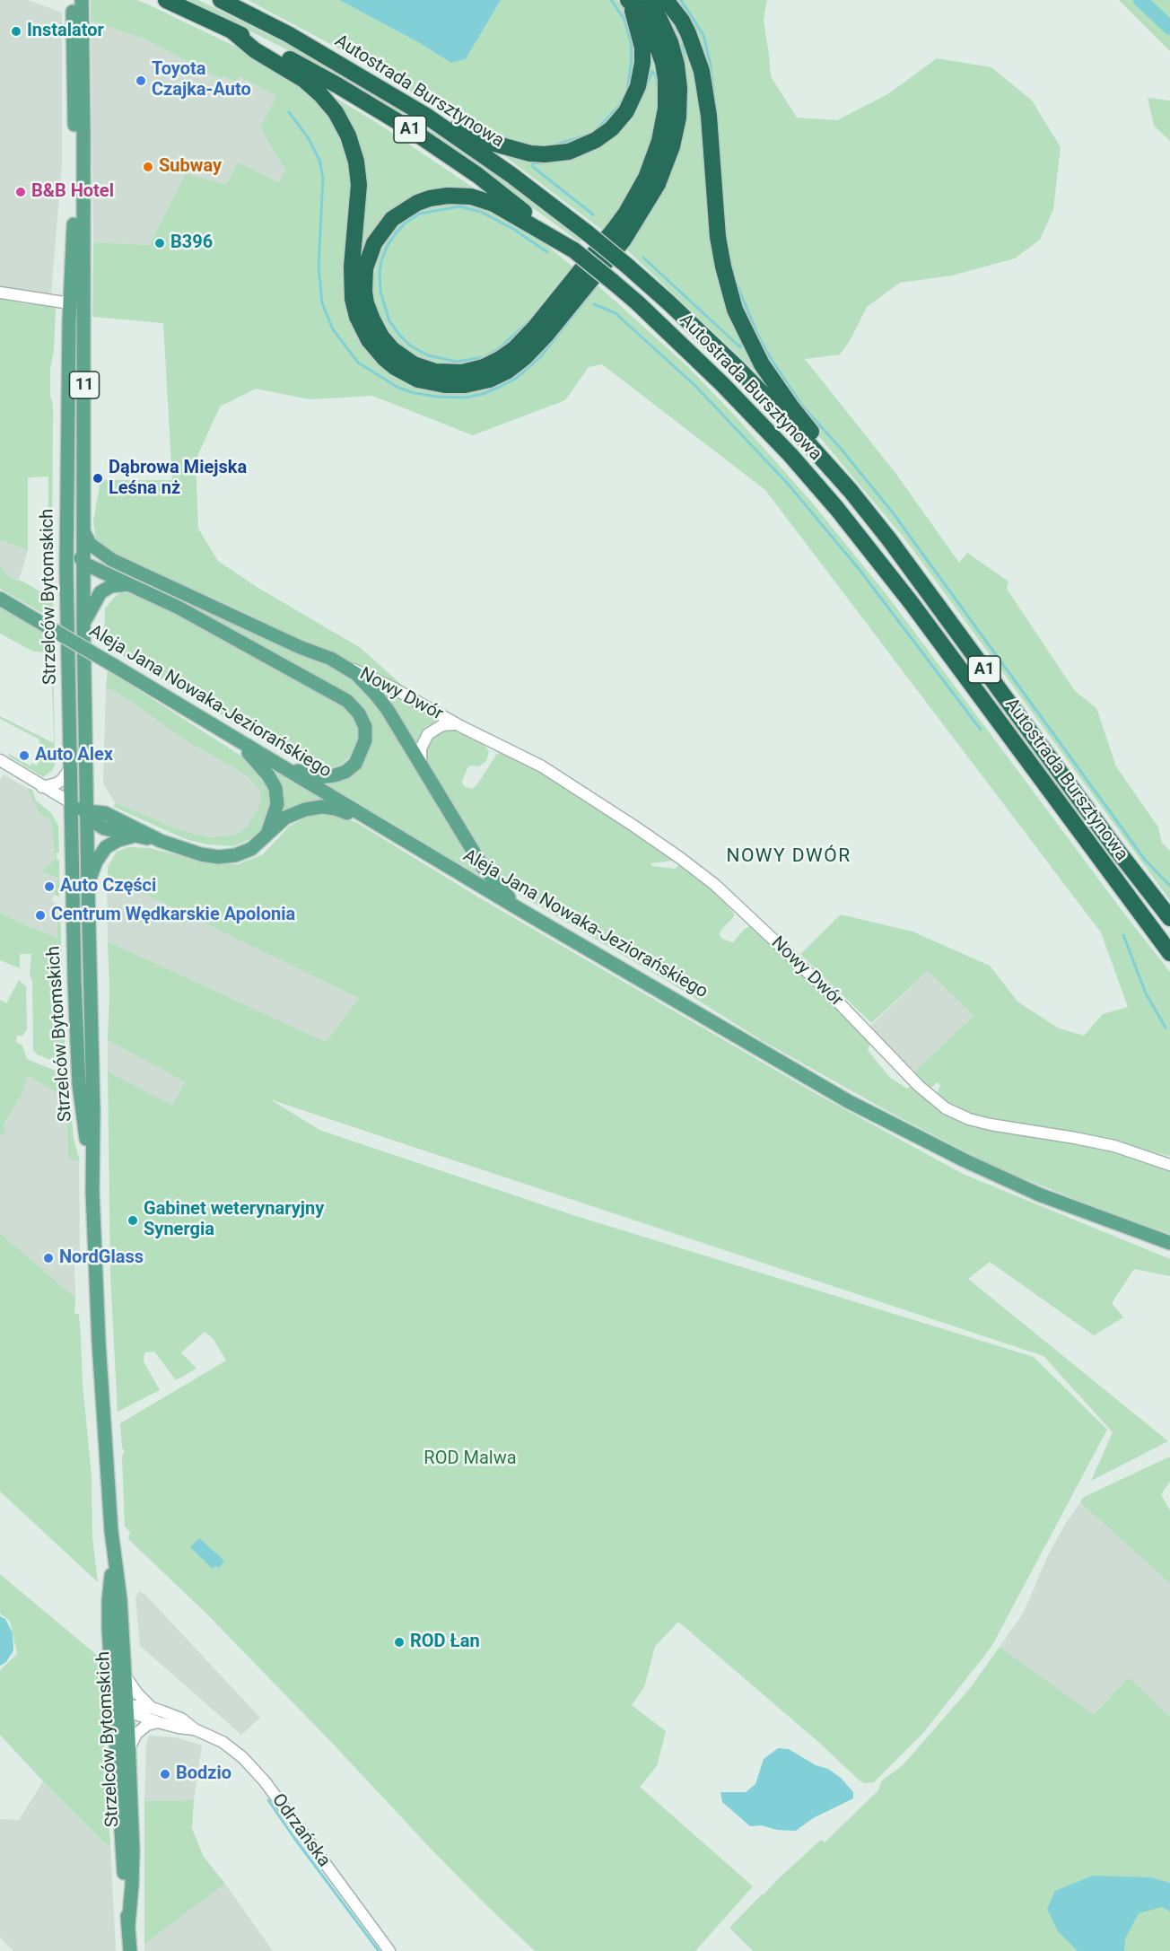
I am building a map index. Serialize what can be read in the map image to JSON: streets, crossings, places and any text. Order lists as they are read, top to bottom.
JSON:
{
  "streets": {
    "highway": ["Autostrada Bursztynowa", "A1"],
    "main road": ["11", "Strzelców Bytomskich", "Aleja Jana Nowaka-Jeziorańskiego"],
    "street": ["Nowy Dwór", "Odrzańska"]
  },
  "districts": ["NOWY DWÓR"],
  "parks": ["ROD Malwa"],
  "places": [
    "Instalator",
    "Toyota Czajka-Auto",
    "Subway",
    "B&B Hotel",
    "B396",
    "Dąbrowa Miejska Leśna nż",
    "Auto Alex",
    "Auto Części",
    "Centrum Wędkarskie Apolonia",
    "Gabinet weterynaryjny Synergia",
    "NordGlass",
    "ROD Łan",
    "Bodzio"
  ]
}
